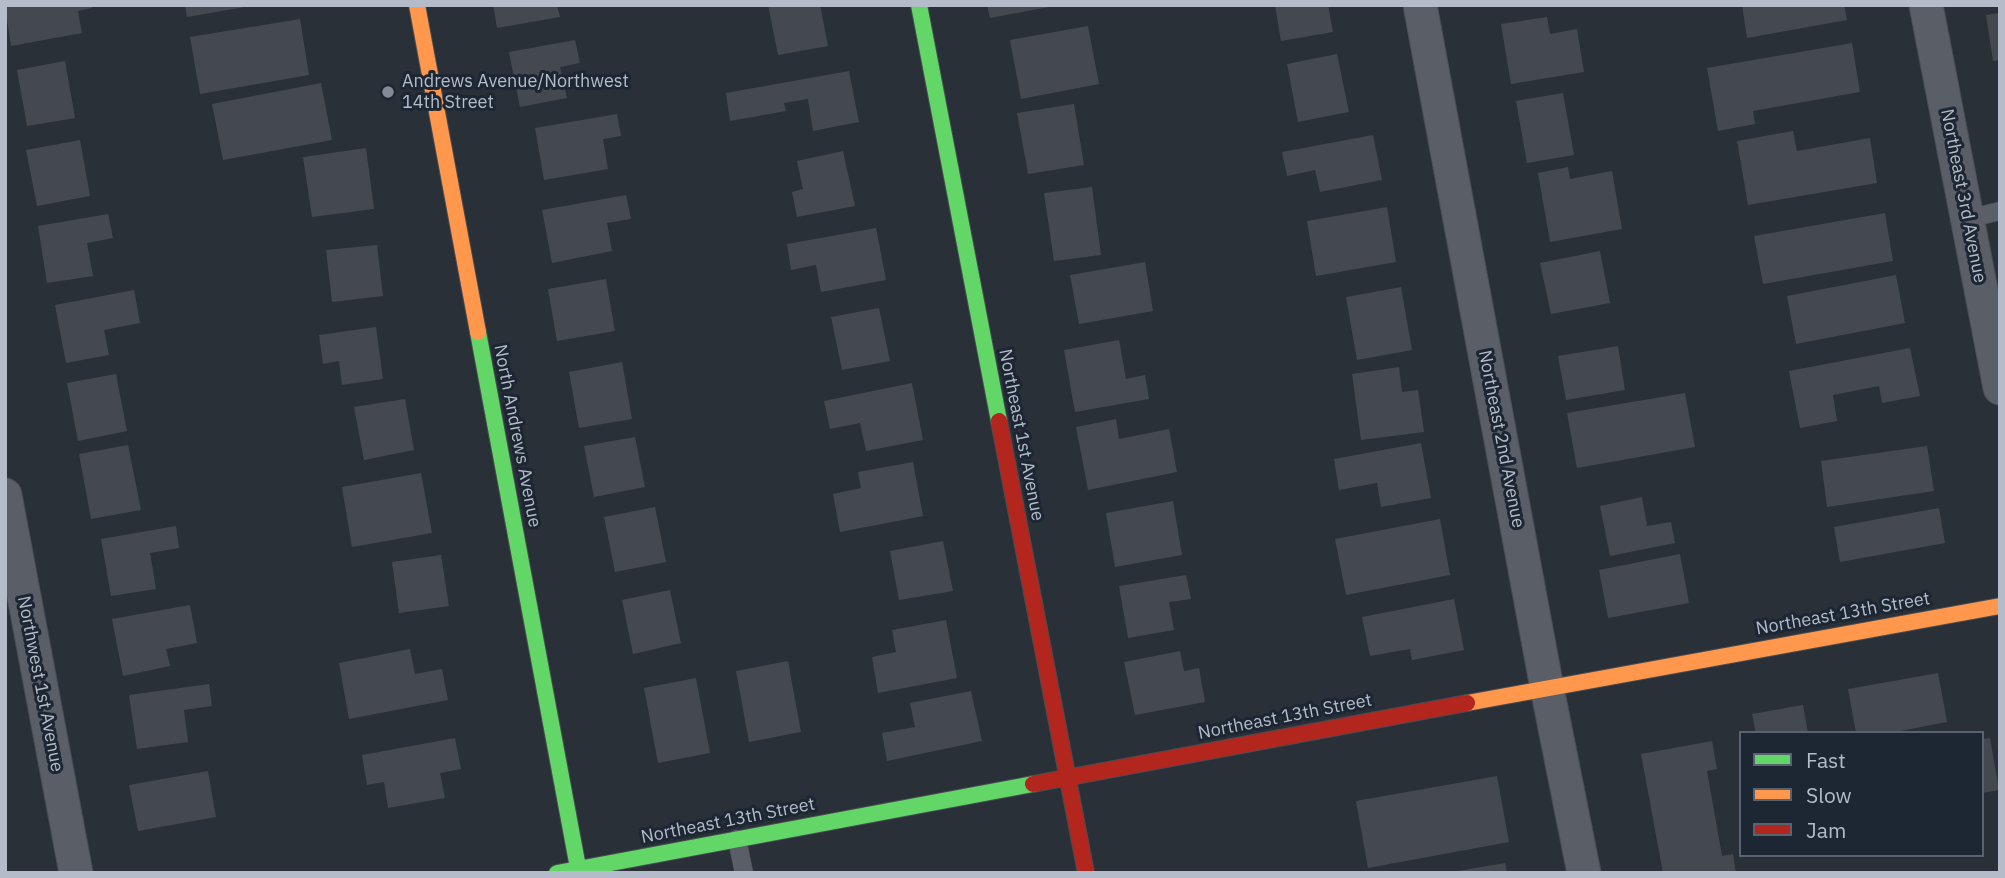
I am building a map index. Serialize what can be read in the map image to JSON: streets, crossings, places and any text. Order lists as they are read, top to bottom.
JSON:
{
  "streets": {
    "street": [
      "Northeast 3rd Avenue",
      "Northeast 1st Avenue",
      "North Andrews Avenue",
      "Northeast 2nd Avenue",
      "Northeast 13th Street",
      "Northwest 1st Avenue"
    ]
  },
  "crossings": [
    ["Northeast 1st Avenue", "Northeast 13th Street"],
    ["North Andrews Avenue", "Northeast 13th Street"],
    ["Northeast 2nd Avenue", "Northeast 13th Street"]
  ],
  "places": ["Andrews Avenue/Northwest 14th Street"],
  "legend": ["Fast", "Slow", "Jam"]
}
